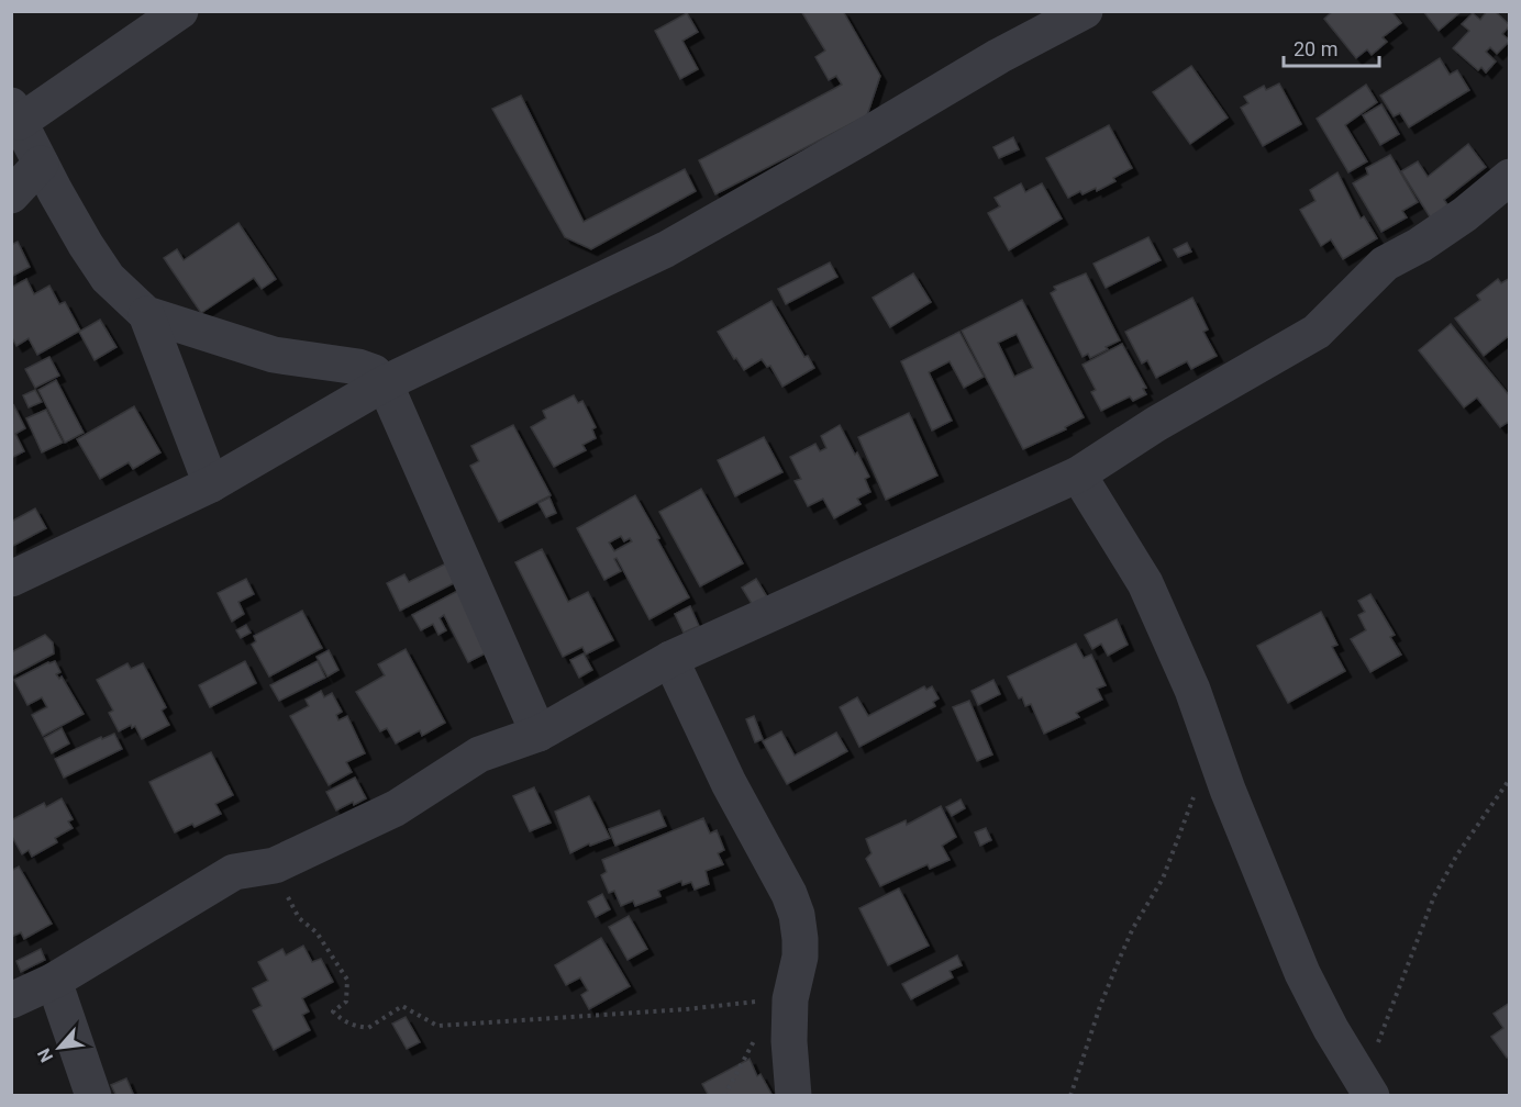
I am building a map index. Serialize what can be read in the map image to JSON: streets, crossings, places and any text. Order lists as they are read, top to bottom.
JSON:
{
  "scale_bar": "20 m",
  "north": "bottom left"
}
